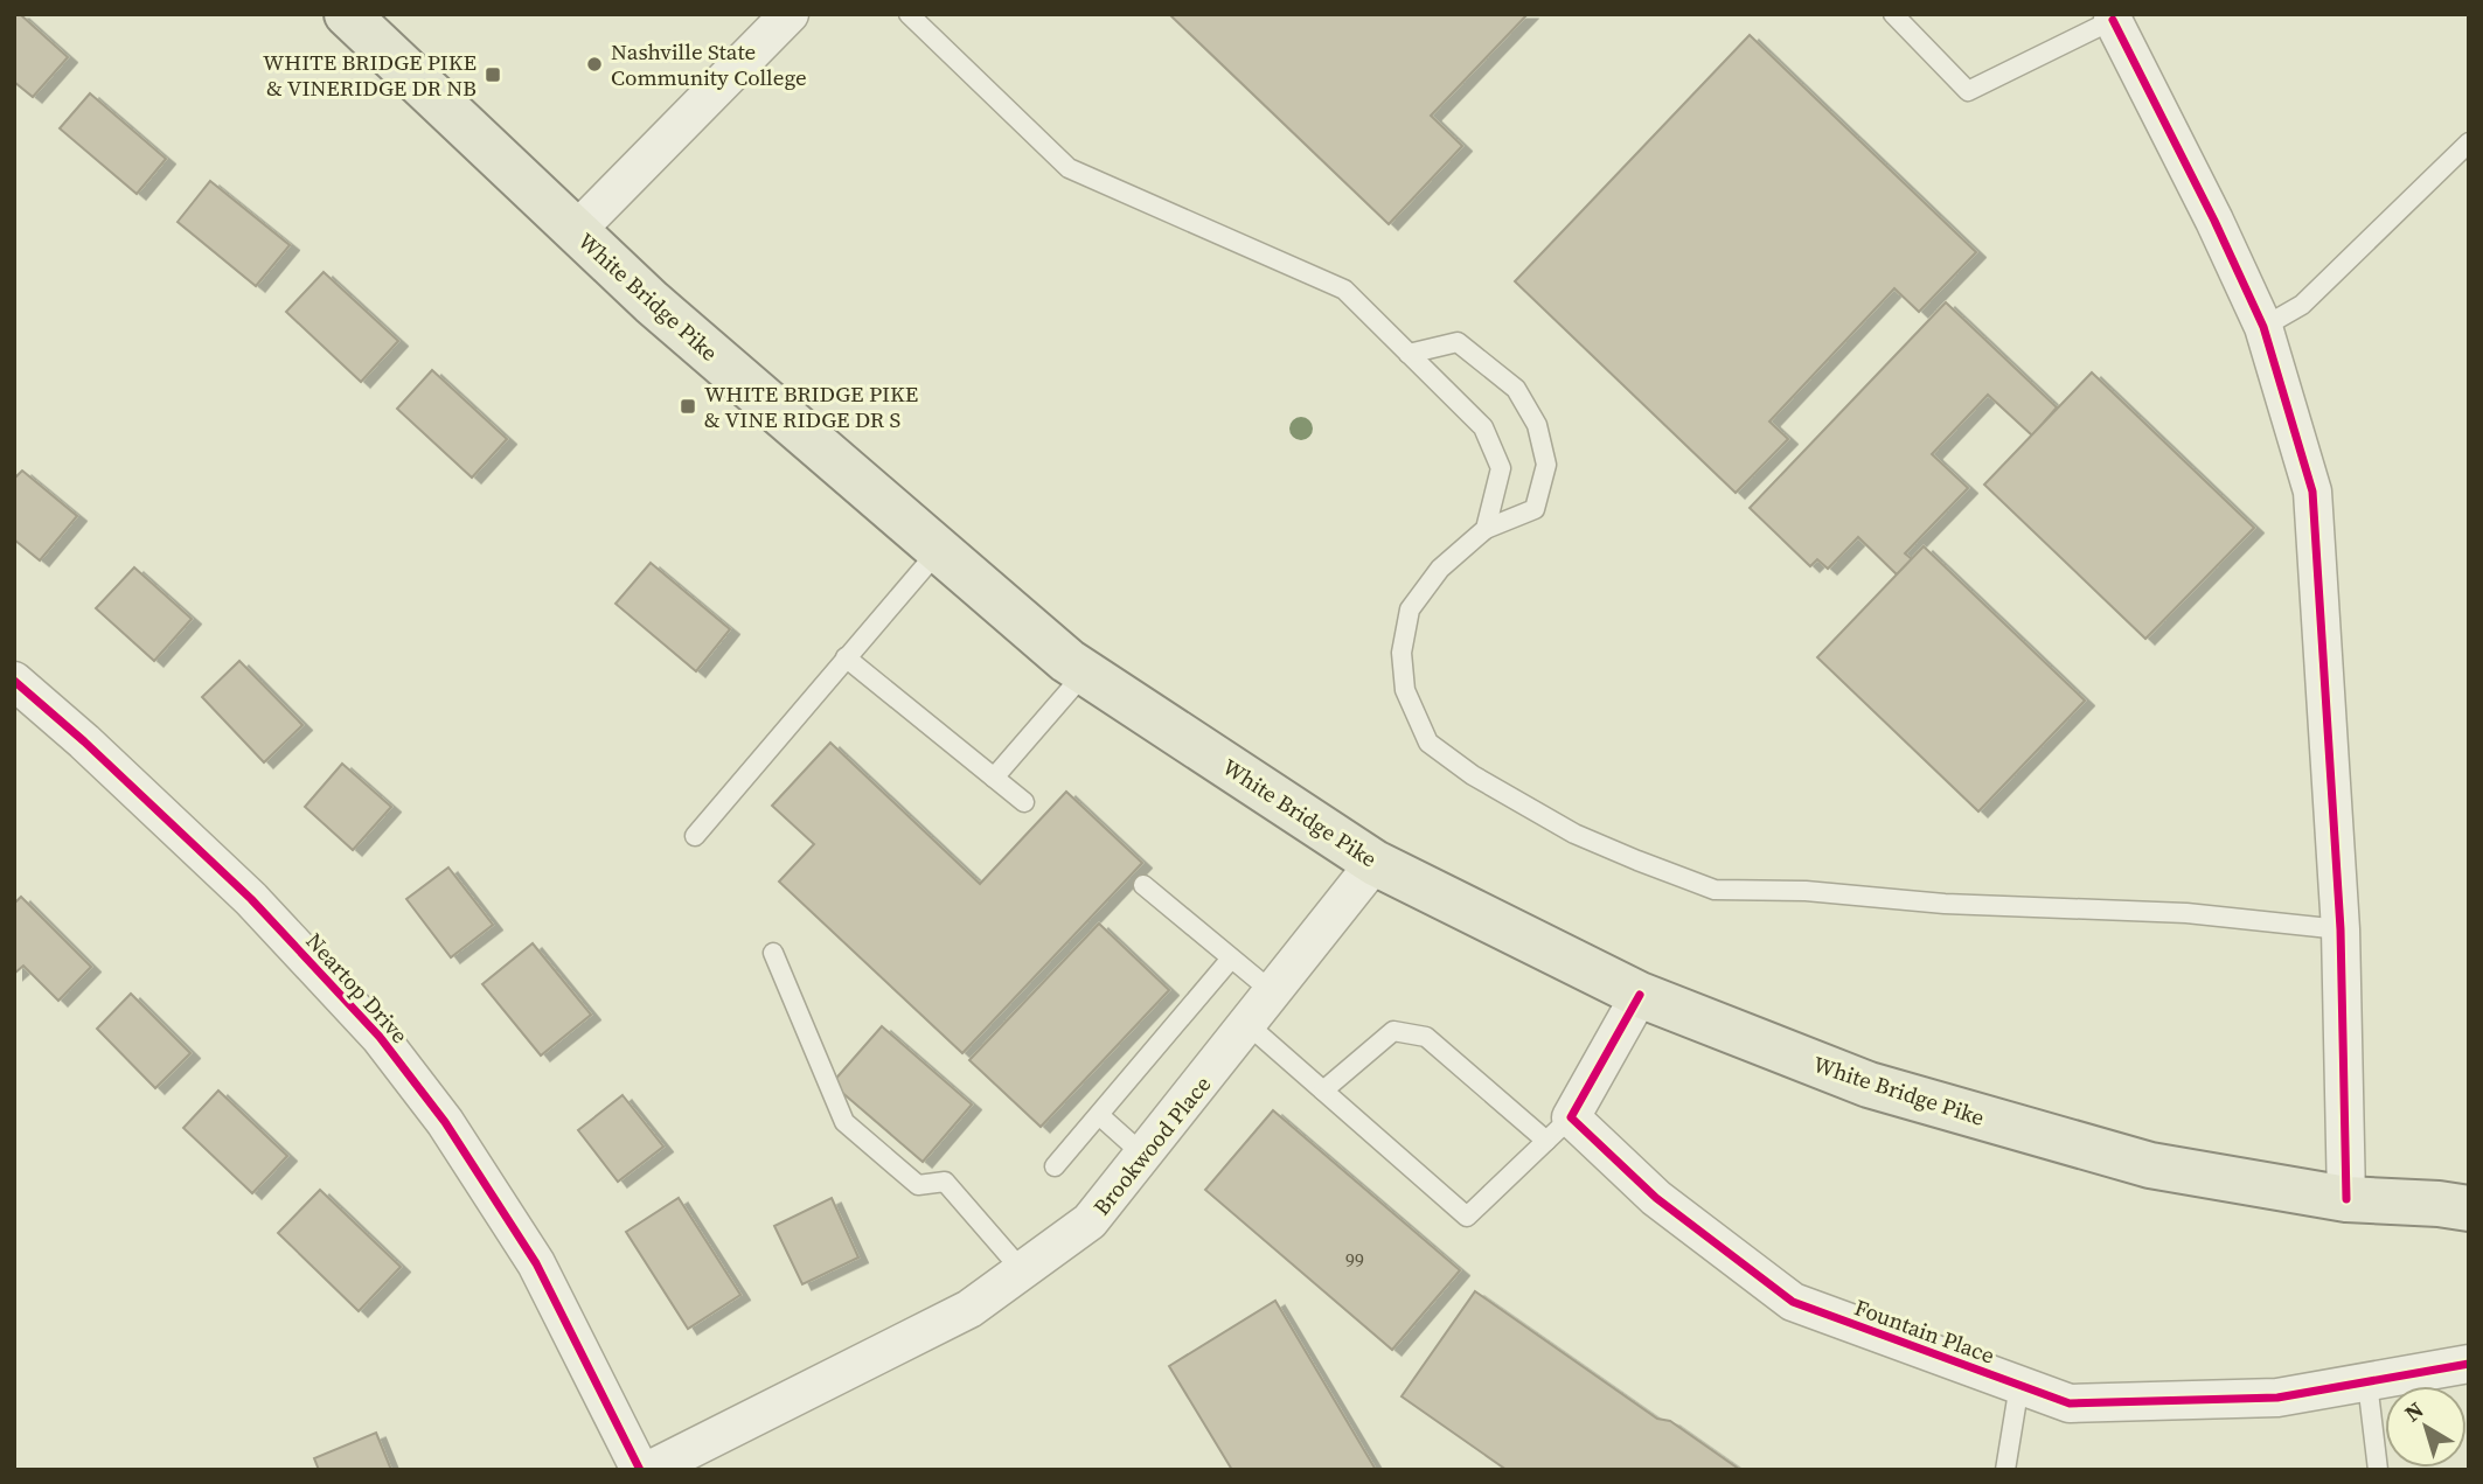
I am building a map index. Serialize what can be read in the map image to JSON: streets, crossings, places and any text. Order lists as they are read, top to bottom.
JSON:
{
  "streets": {
    "main road": ["White Bridge Pike"],
    "street": ["Neartop Drive", "Brookwood Place", "Fountain Place"]
  },
  "crossings": [
    ["White Bridge Pike", "Brookwood Place"]
  ],
  "places": {
    "other": ["Nashville State Community College"],
    "transit": ["WHITE BRIDGE PIKE & VINERIDGE DR NB", "WHITE BRIDGE PIKE & VINE RIDGE DR S"]
  },
  "house_numbers": ["99"],
  "north": "top left"
}
